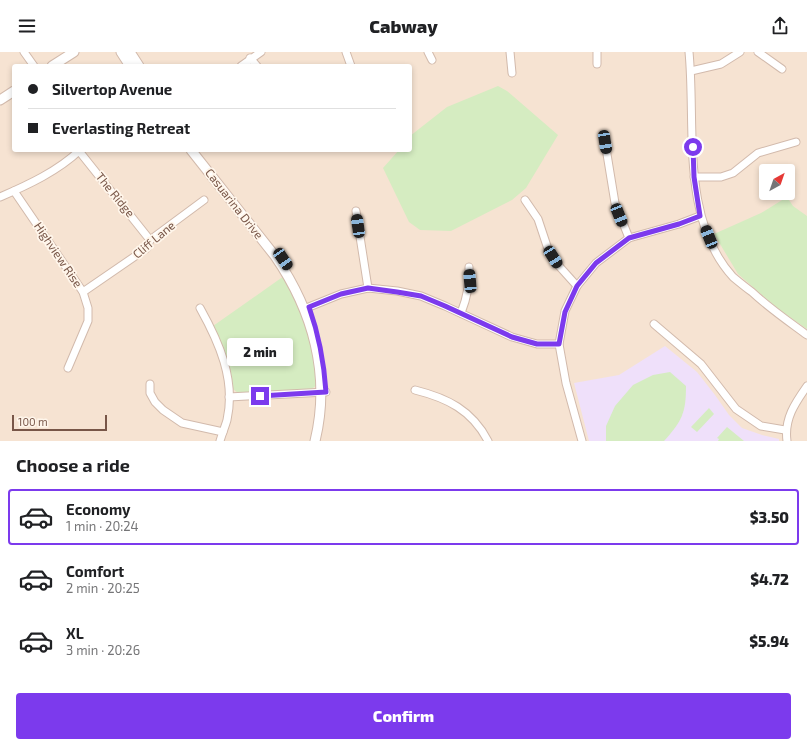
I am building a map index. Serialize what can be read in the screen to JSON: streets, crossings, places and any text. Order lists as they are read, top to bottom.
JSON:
{
  "streets": {
    "street": [
      "The Ridge",
      "Casuarina Drive",
      "Cliff Lane",
      "Highview Rise"
    ]
  },
  "crossings": [
    ["The Ridge", "Cliff Lane"],
    ["Cliff Lane", "Highview Rise"]
  ],
  "scale_bar": "100 m",
  "north": "top right",
  "page": {
    "header": "Cabway",
    "banner": ["Silvertop Avenue", "Everlasting Retreat"],
    "bubble": "2 min",
    "scale": "100 m",
    "heading": "Choose a ride",
    "list": [
      {
        "name": "Economy",
        "note": "1 min · 20:24",
        "value": "$3.50"
      },
      {
        "name": "Comfort",
        "note": "2 min · 20:25",
        "value": "$4.72"
      },
      {
        "name": "XL",
        "note": "3 min · 20:26",
        "value": "$5.94"
      }
    ],
    "buttons": "Confirm"
  }
}
